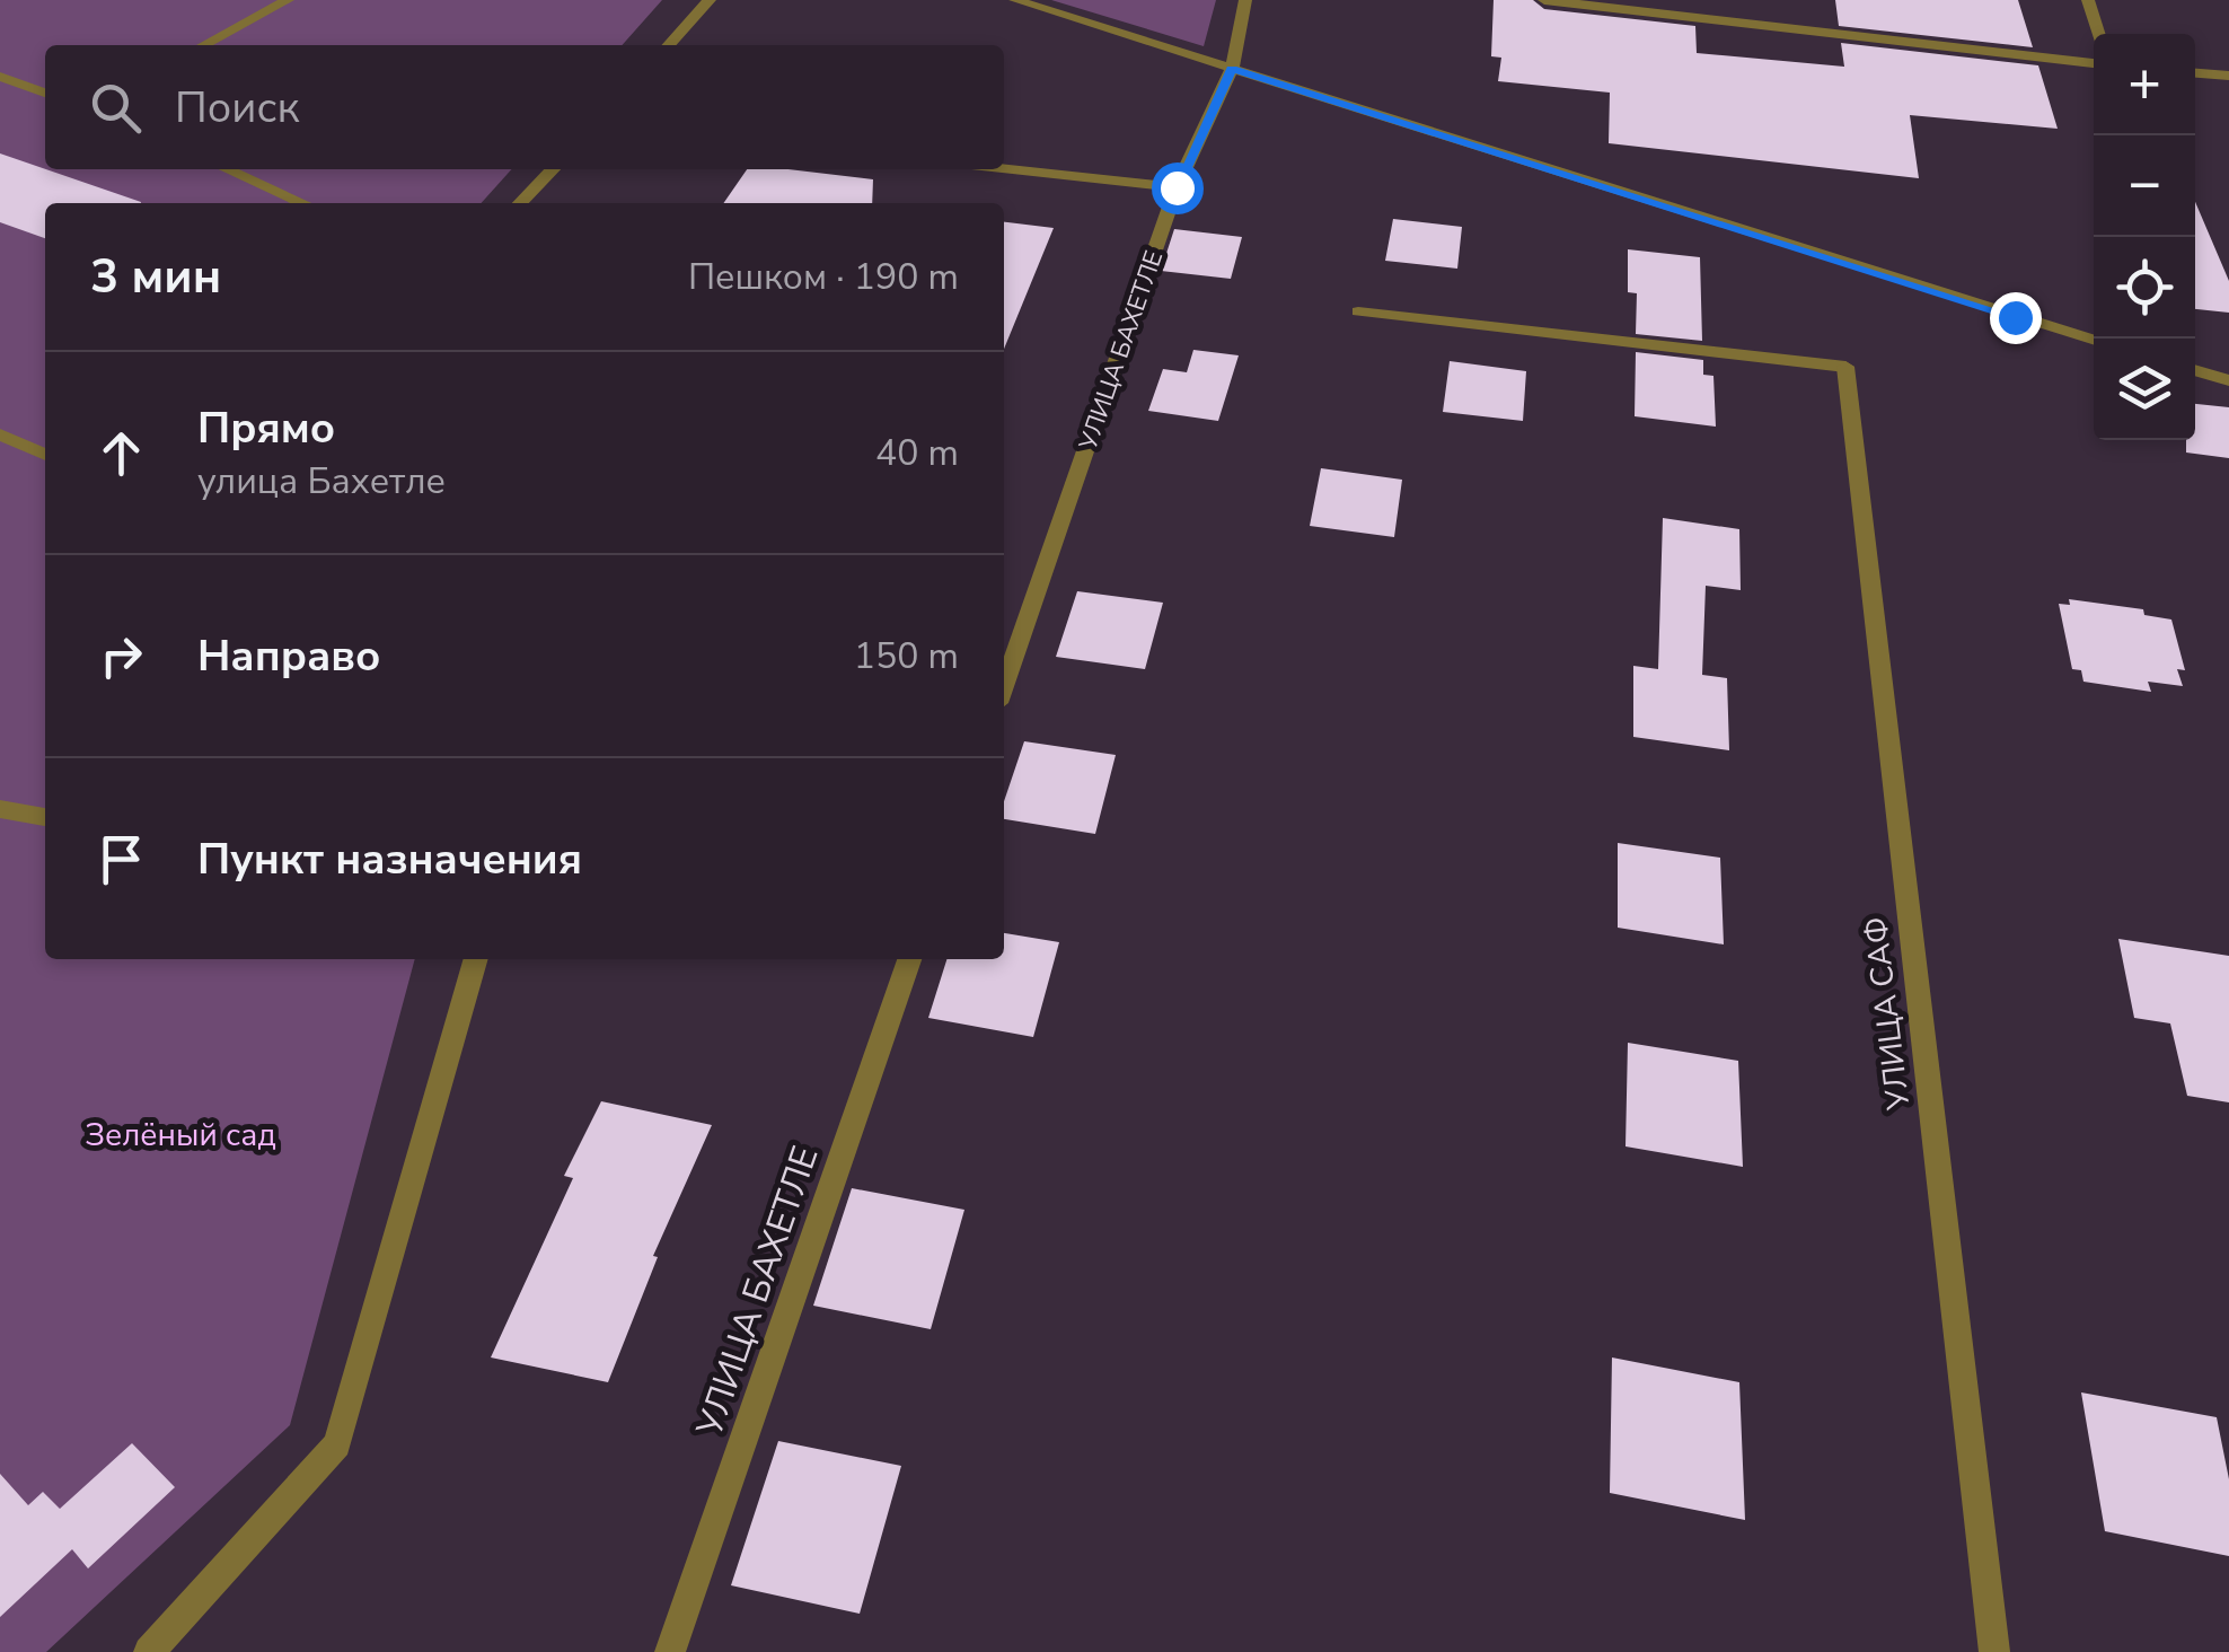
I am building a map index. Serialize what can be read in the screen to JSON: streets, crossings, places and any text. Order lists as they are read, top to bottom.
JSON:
{
  "streets": {
    "street": ["УЛИЦА БАХЕТЛЕ", "УЛИЦА САФ"]
  },
  "parks": ["Зелёный сад"],
  "page": {
    "map_buttons": ["+", "−"],
    "search": "Поиск",
    "heading": ["3 мин", "Пешком · 190 m"],
    "list": [
      ["Прямо", "улица Бахетле", "40 m"],
      ["Направо", "150 m"],
      "Пункт назначения"
    ]
  }
}
